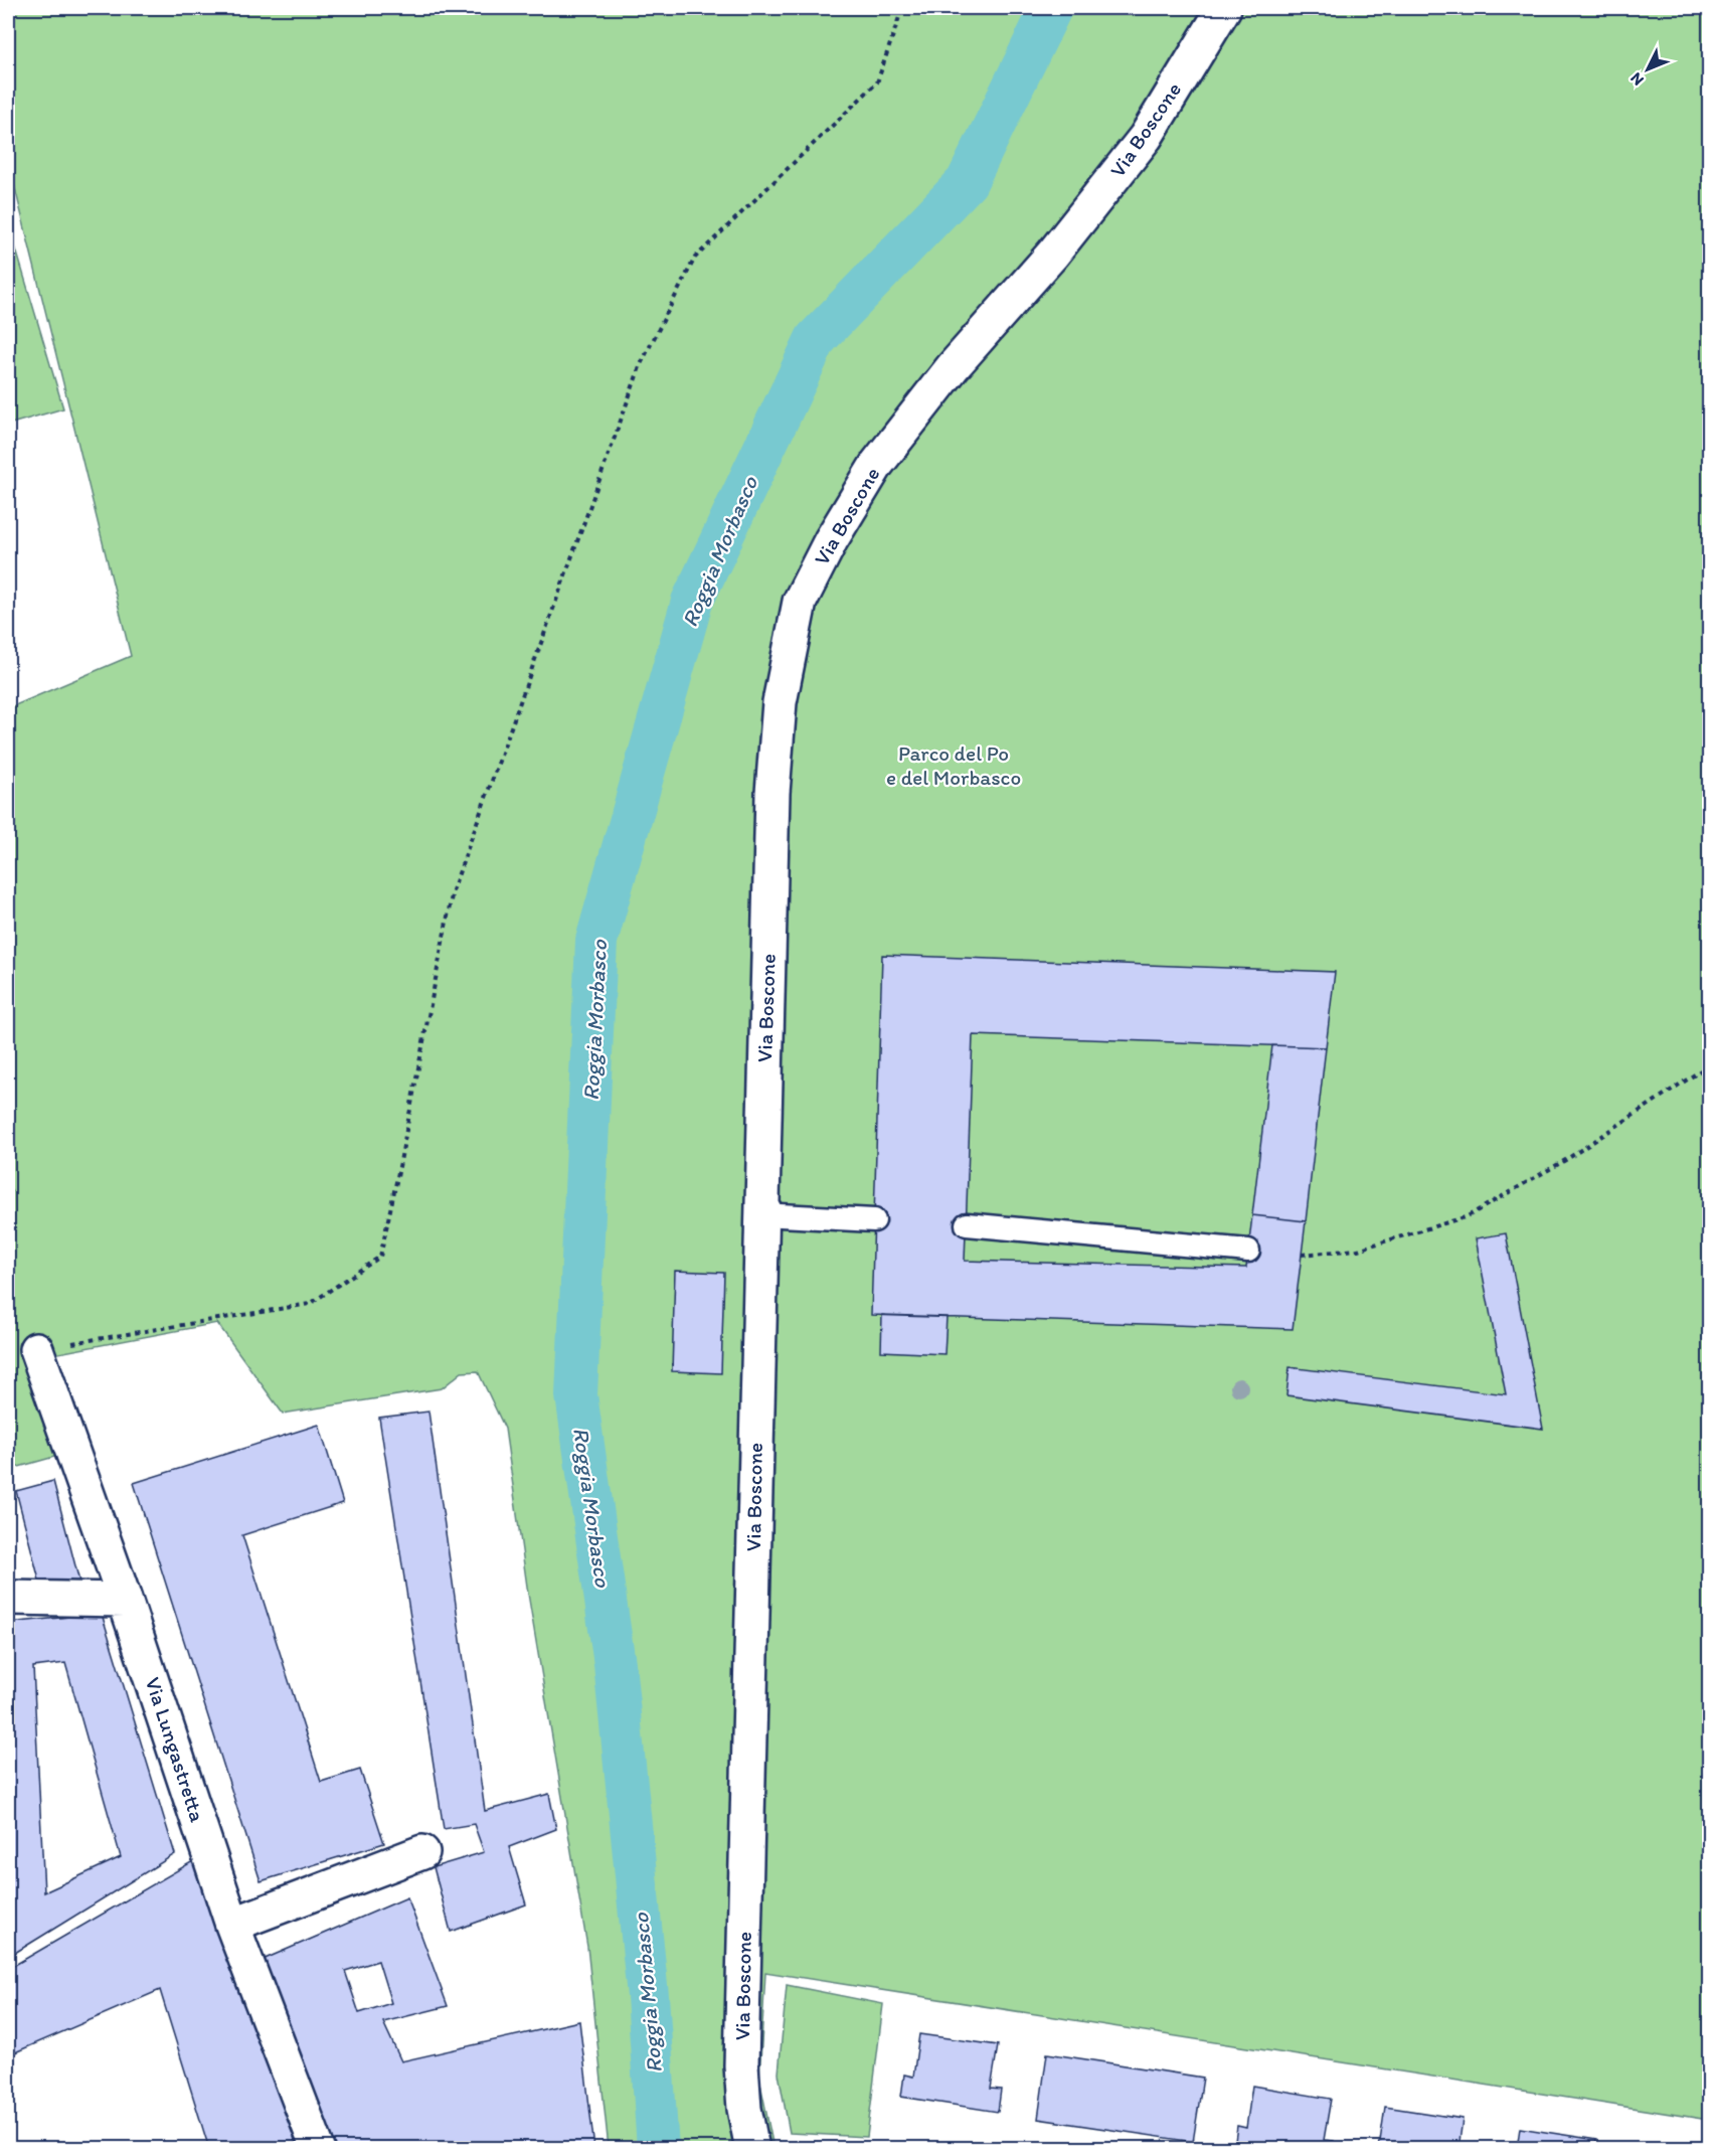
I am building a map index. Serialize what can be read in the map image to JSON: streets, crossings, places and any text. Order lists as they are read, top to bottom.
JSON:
{
  "streets": {
    "street": ["Via Boscone", "Via Lungastretta"]
  },
  "water": ["Roggia Morbasco"],
  "parks": ["Parco del Po e del Morbasco"],
  "north": "bottom left"
}
